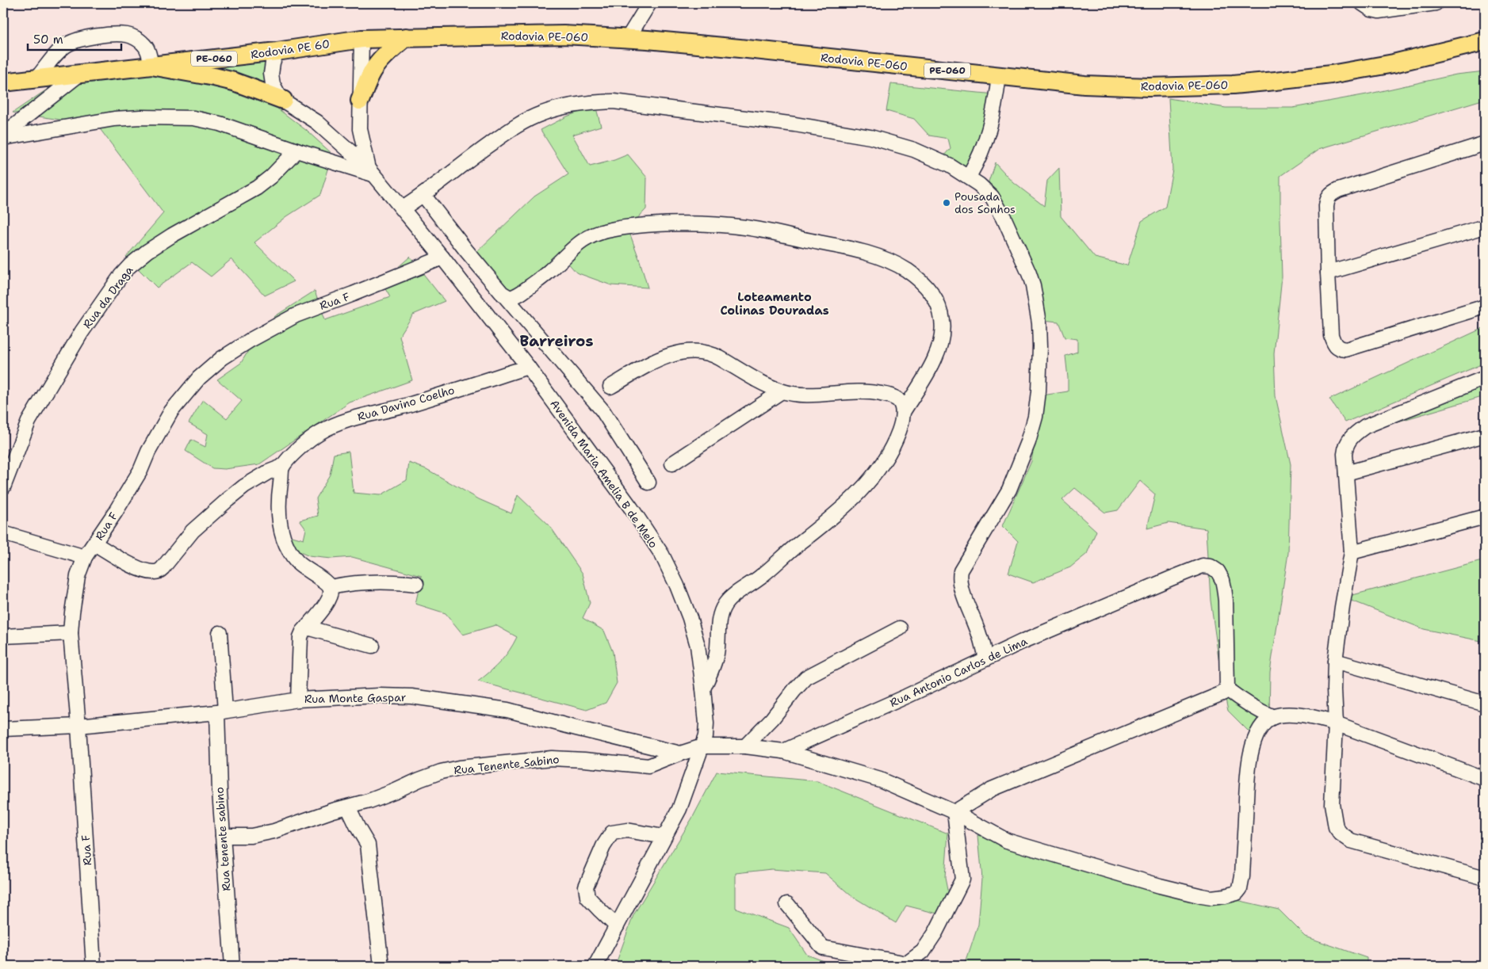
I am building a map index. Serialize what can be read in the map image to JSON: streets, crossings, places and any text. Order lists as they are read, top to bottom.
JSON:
{
  "streets": {
    "main road": ["Rodovia PE-060", "Rodovia PE 60", "PE-060"],
    "street": [
      "Rua da Draga",
      "Rua F",
      "Rua Davino Coelho",
      "Avenida Maria Amelia B de Melo",
      "Rua Antonio Carlos de Lima",
      "Rua Monte Gaspar",
      "Rua Tenente Sabino",
      "Rua tenente sabino"
    ]
  },
  "crossings": [
    ["Rodovia PE-060", "Rodovia PE 60"],
    ["Rua F", "Avenida Maria Amelia B de Melo"],
    ["Rua F", "Rua Monte Gaspar"],
    ["Rua Davino Coelho", "Avenida Maria Amelia B de Melo"],
    ["Rua Monte Gaspar", "Rua Tenente Sabino"],
    ["Rua Monte Gaspar", "Rua tenente sabino"],
    ["Rua Tenente Sabino", "Rua tenente sabino"]
  ],
  "districts": ["Loteamento Colinas Douradas", "Barreiros"],
  "places": ["Pousada dos Sonhos"],
  "scale_bar": "50 m"
}
